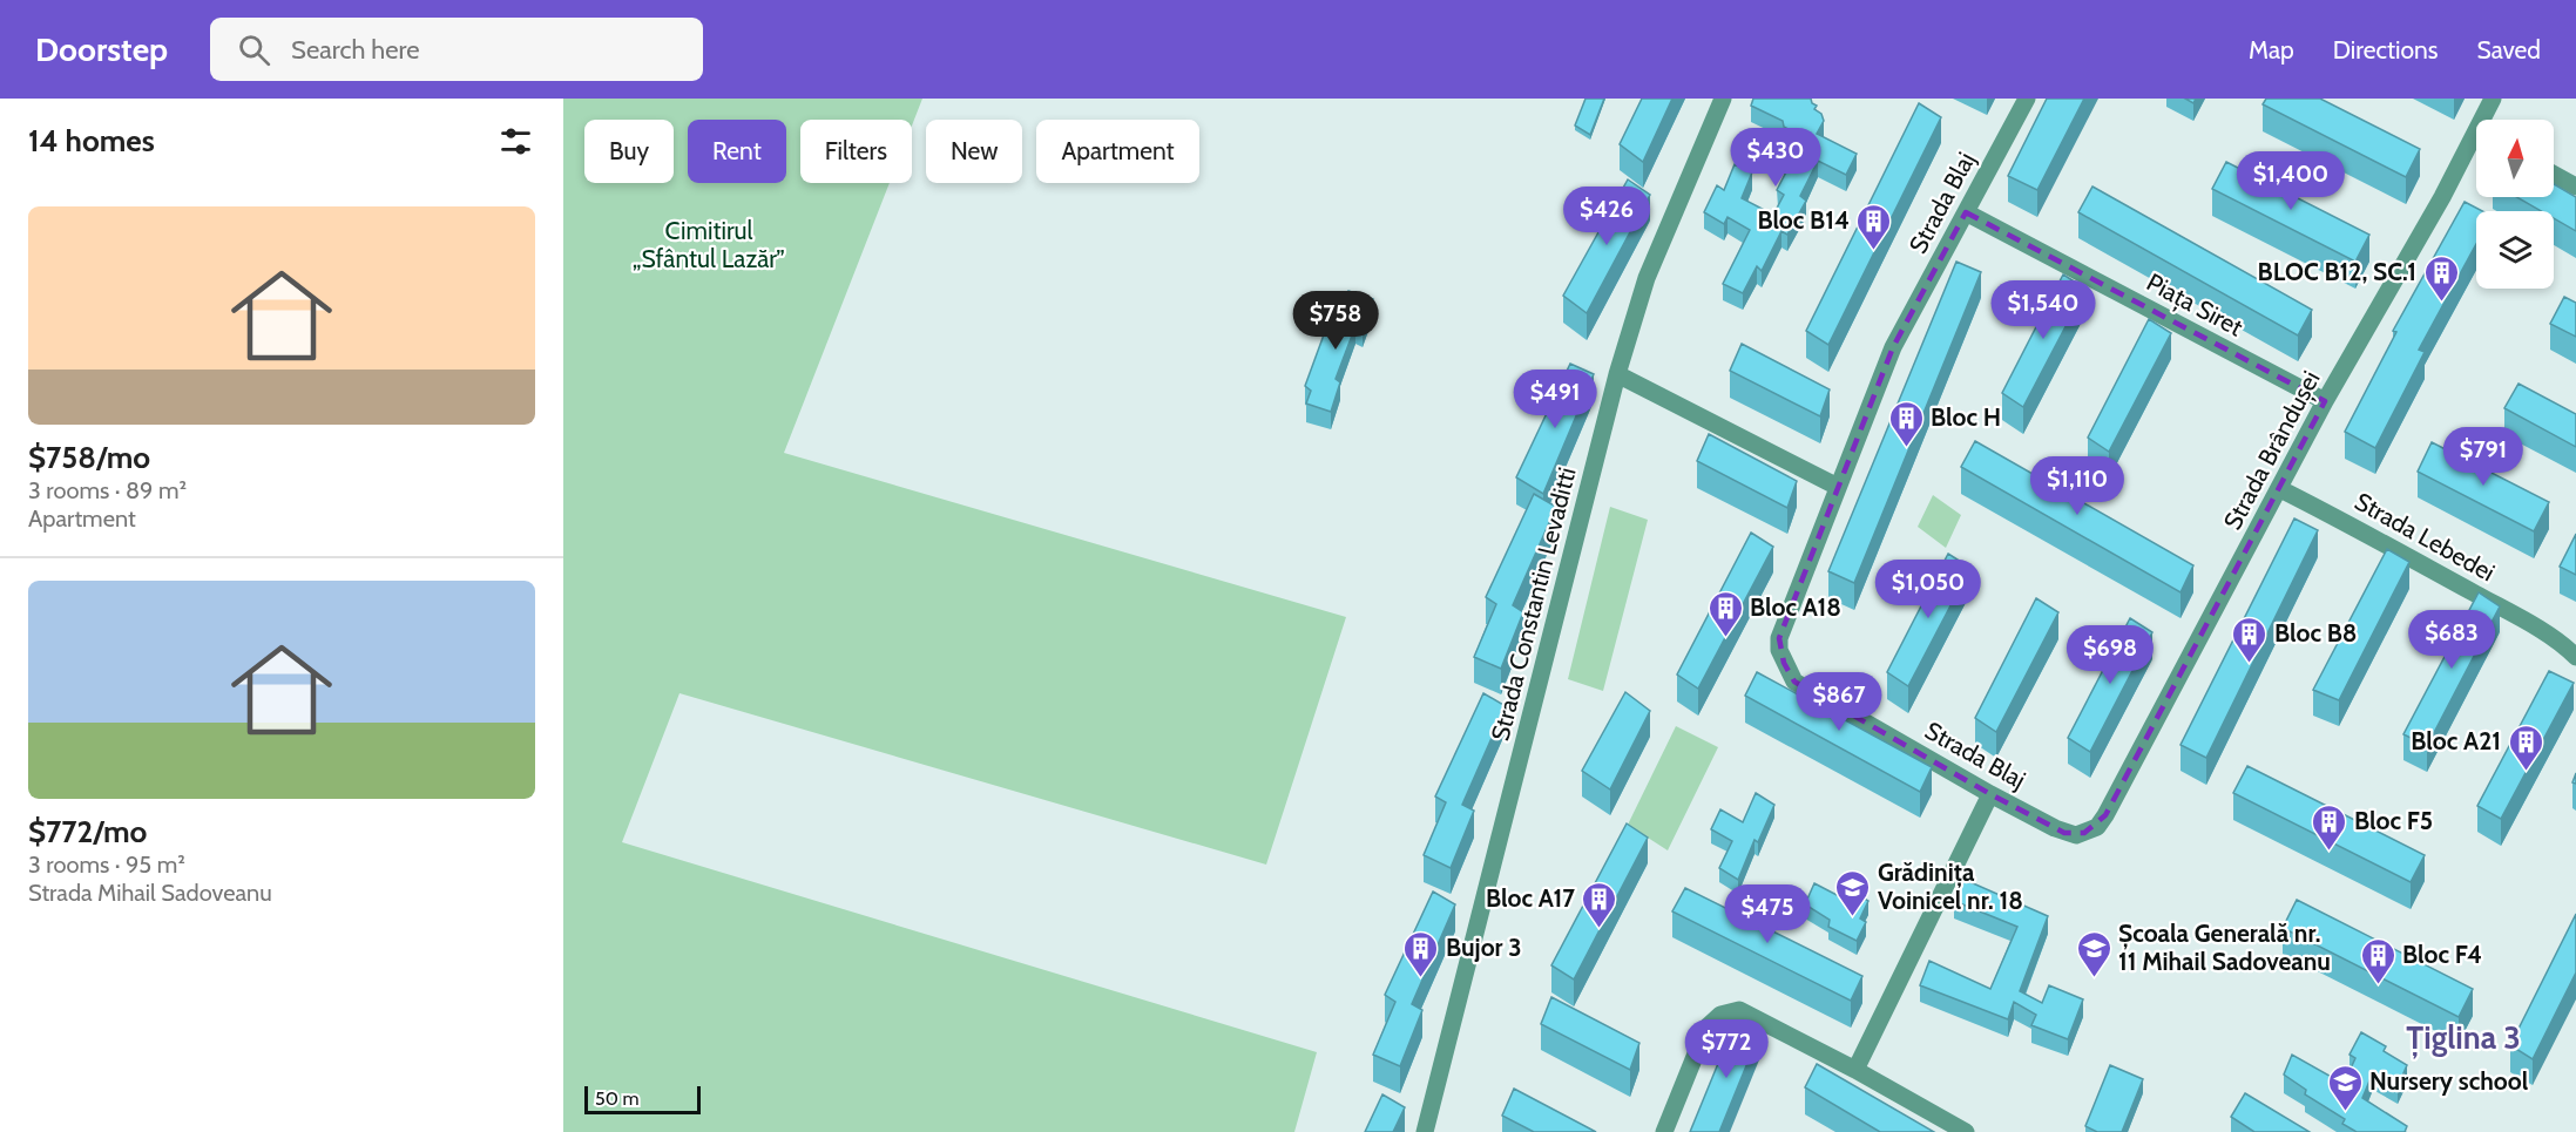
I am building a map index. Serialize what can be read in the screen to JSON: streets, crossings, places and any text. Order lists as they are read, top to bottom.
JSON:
{
  "streets": {
    "street": [
      "Strada Blaj",
      "Piața Siret",
      "Strada Brândușei",
      "Strada Lebedei",
      "Strada Constantin Levaditti"
    ]
  },
  "crossings": [
    ["Strada Blaj", "Piața Siret"],
    ["Strada Blaj", "Strada Brândușei"],
    ["Piața Siret", "Strada Brândușei"],
    ["Strada Brândușei", "Strada Lebedei"]
  ],
  "districts": ["Țiglina 3"],
  "parks": ["Cimitirul „Sfântul Lazăr”"],
  "places": {
    "building": [
      "Bloc B14",
      "BLOC B12, SC.1",
      "Bloc H",
      "Bloc A18",
      "Bloc B8",
      "Bloc A21",
      "Bloc F5",
      "Bloc A17",
      "Bujor 3",
      "Bloc F4"
    ],
    "school or university": ["Grădinița Voinicel nr. 18", "Școala Generală nr. 11 Mihail Sadoveanu", "Nursery school"]
  },
  "scale_bar": "50 m",
  "north": "top",
  "page": {
    "header": "Doorstep",
    "search": "Search here",
    "nav": ["Map", "Directions", "Saved"],
    "heading": "14 homes",
    "chip": [
      "Buy",
      "Rent",
      "Filters",
      "New",
      "Apartment"
    ],
    "price": [
      "$430",
      "$1,400",
      "$426",
      "$1,540",
      "$758",
      "$491",
      "$791",
      "$1,110",
      "$1,050",
      "$683",
      "$698",
      "$867",
      "$475",
      "$772"
    ],
    "list": [
      {
        "name": "$758/mo",
        "note": "3 rooms · 89 m² · Apartment"
      },
      {
        "name": "$772/mo",
        "note": "3 rooms · 95 m² · Strada Mihail Sadoveanu"
      }
    ],
    "scale": "50 m"
  }
}
